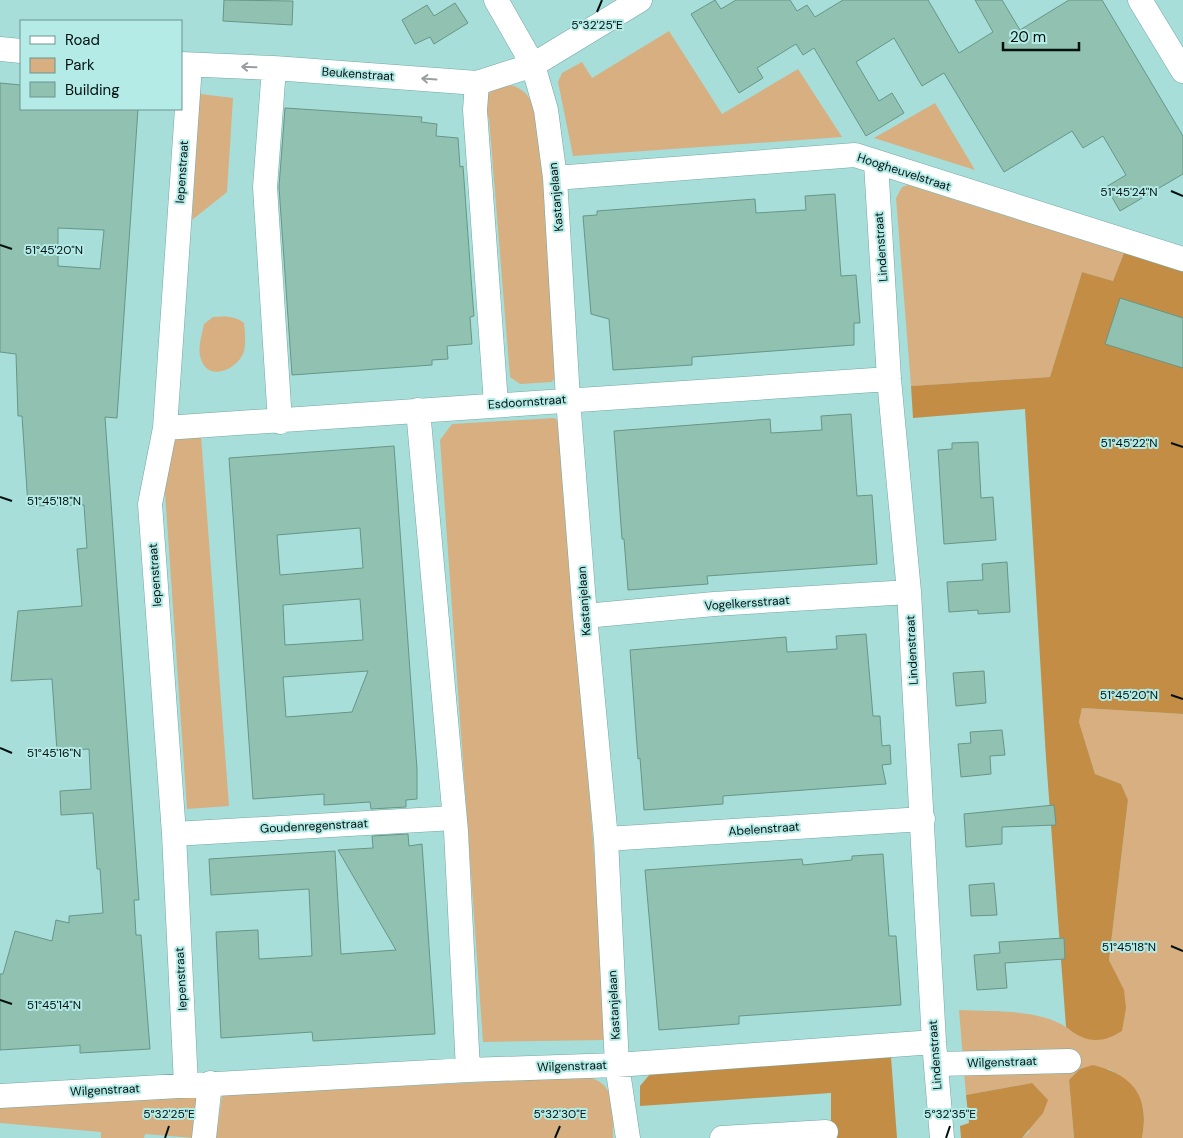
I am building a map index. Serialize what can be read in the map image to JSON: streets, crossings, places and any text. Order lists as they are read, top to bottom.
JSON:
{
  "streets": {
    "street": [
      "Beukenstraat",
      "Iepenstraat",
      "Hoogheuvelstraat",
      "Kastanjelaan",
      "Lindenstraat",
      "Esdoornstraat",
      "Vogelkersstraat",
      "Goudenregenstraat",
      "Abelenstraat",
      "Wilgenstraat"
    ]
  },
  "crossings": [
    ["Beukenstraat", "Iepenstraat"],
    ["Beukenstraat", "Kastanjelaan"],
    ["Iepenstraat", "Esdoornstraat"],
    ["Iepenstraat", "Goudenregenstraat"],
    ["Iepenstraat", "Wilgenstraat"],
    ["Hoogheuvelstraat", "Kastanjelaan"],
    ["Hoogheuvelstraat", "Lindenstraat"],
    ["Kastanjelaan", "Esdoornstraat"],
    ["Kastanjelaan", "Vogelkersstraat"],
    ["Kastanjelaan", "Abelenstraat"],
    ["Kastanjelaan", "Wilgenstraat"],
    ["Lindenstraat", "Esdoornstraat"],
    ["Lindenstraat", "Vogelkersstraat"],
    ["Lindenstraat", "Abelenstraat"],
    ["Lindenstraat", "Wilgenstraat"]
  ],
  "one_way": ["Beukenstraat"],
  "legend": ["Road", "Park", "Building"],
  "scale_bar": "20 m",
  "coordinates": [
    "5°32'25\"E",
    "51°45'24\"N",
    "51°45'20\"N",
    "51°45'22\"N",
    "51°45'18\"N",
    "51°45'16\"N",
    "51°45'14\"N",
    "5°32'30\"E",
    "5°32'35\"E"
  ]
}
